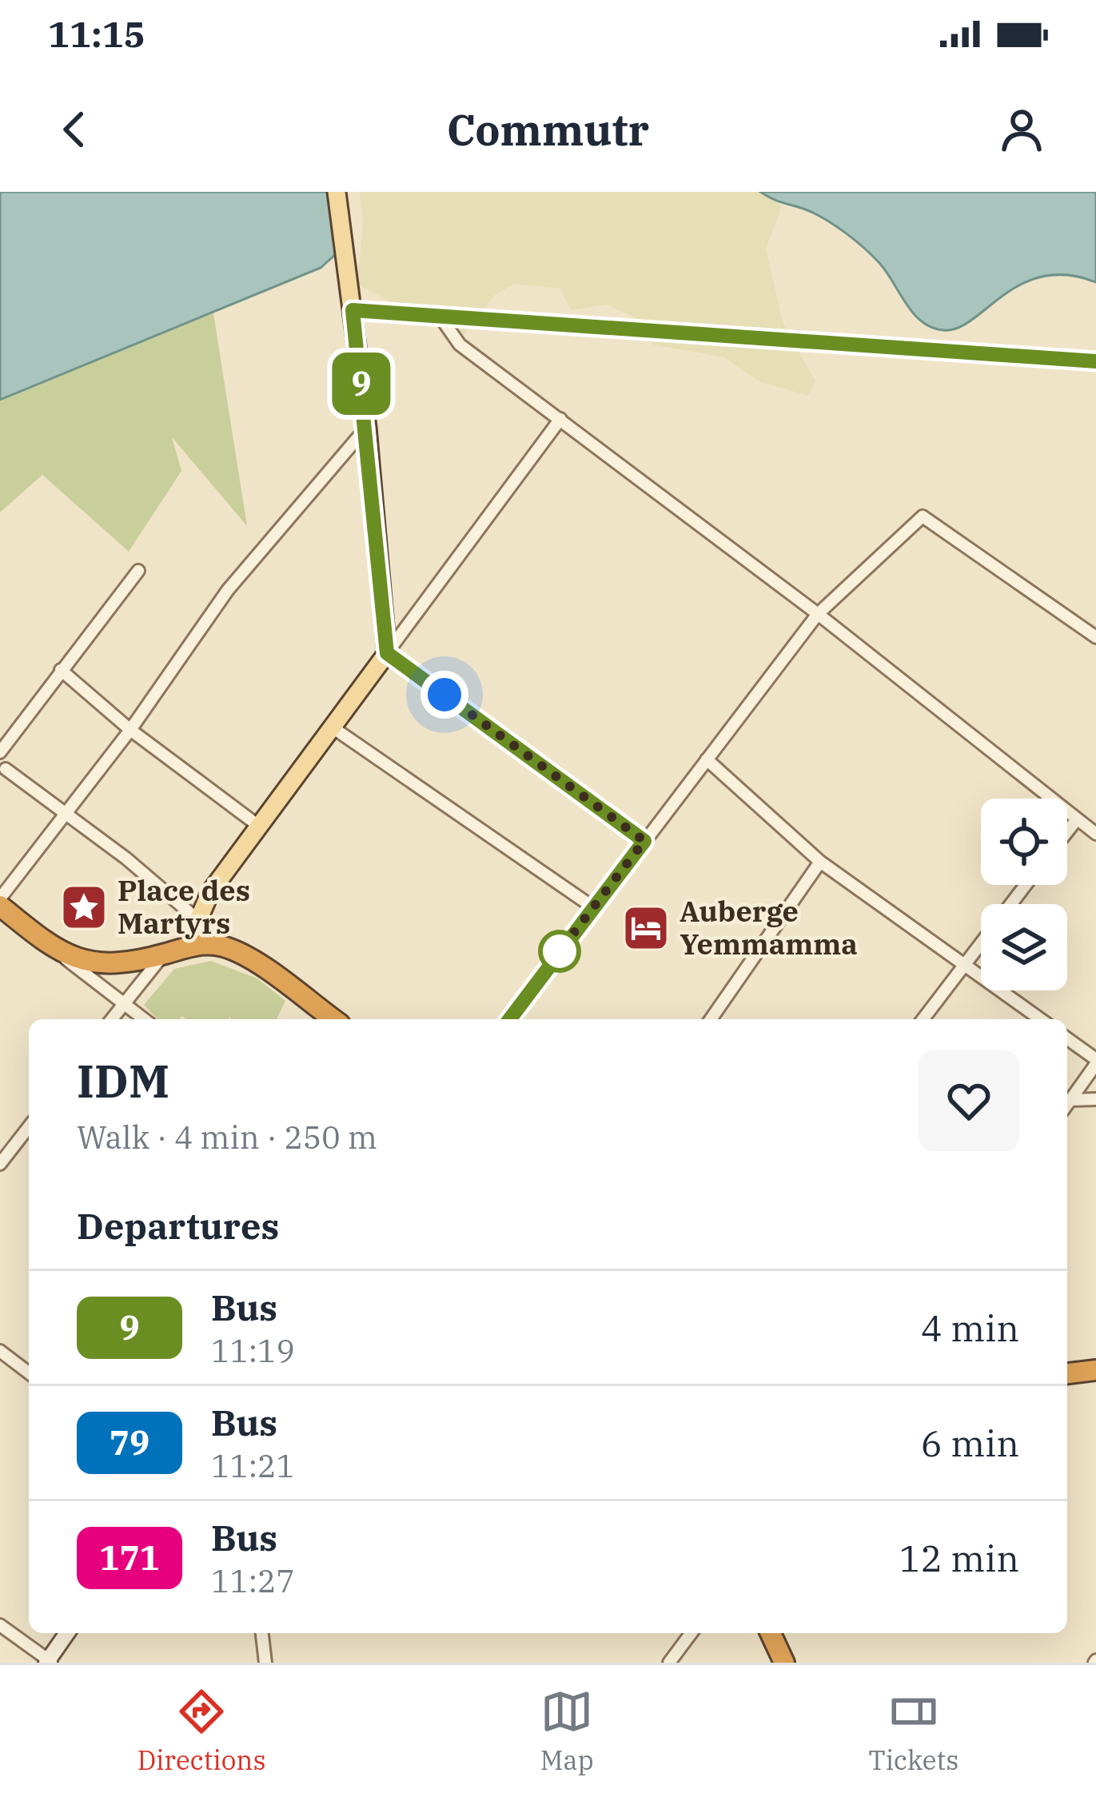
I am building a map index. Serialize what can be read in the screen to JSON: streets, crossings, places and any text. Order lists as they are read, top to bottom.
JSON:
{
  "places": {
    "place": ["Place des Martyrs"],
    "hotel": ["Auberge Yemmamma"]
  },
  "lines": ["bus line 9"],
  "page": {
    "status": "11:15",
    "header": "Commutr",
    "on_map": "9",
    "heading": [
      ["IDM", "Walk · 4 min · 250 m"],
      "Departures"
    ],
    "list": [
      {
        "mark": "9",
        "name": "Bus",
        "note": "11:19",
        "value": "4 min"
      },
      {
        "mark": "79",
        "name": "Bus",
        "note": "11:21",
        "value": "6 min"
      },
      {
        "mark": "171",
        "name": "Bus",
        "note": "11:27",
        "value": "12 min"
      }
    ],
    "tabs": ["Directions", "Map", "Tickets"]
  }
}
